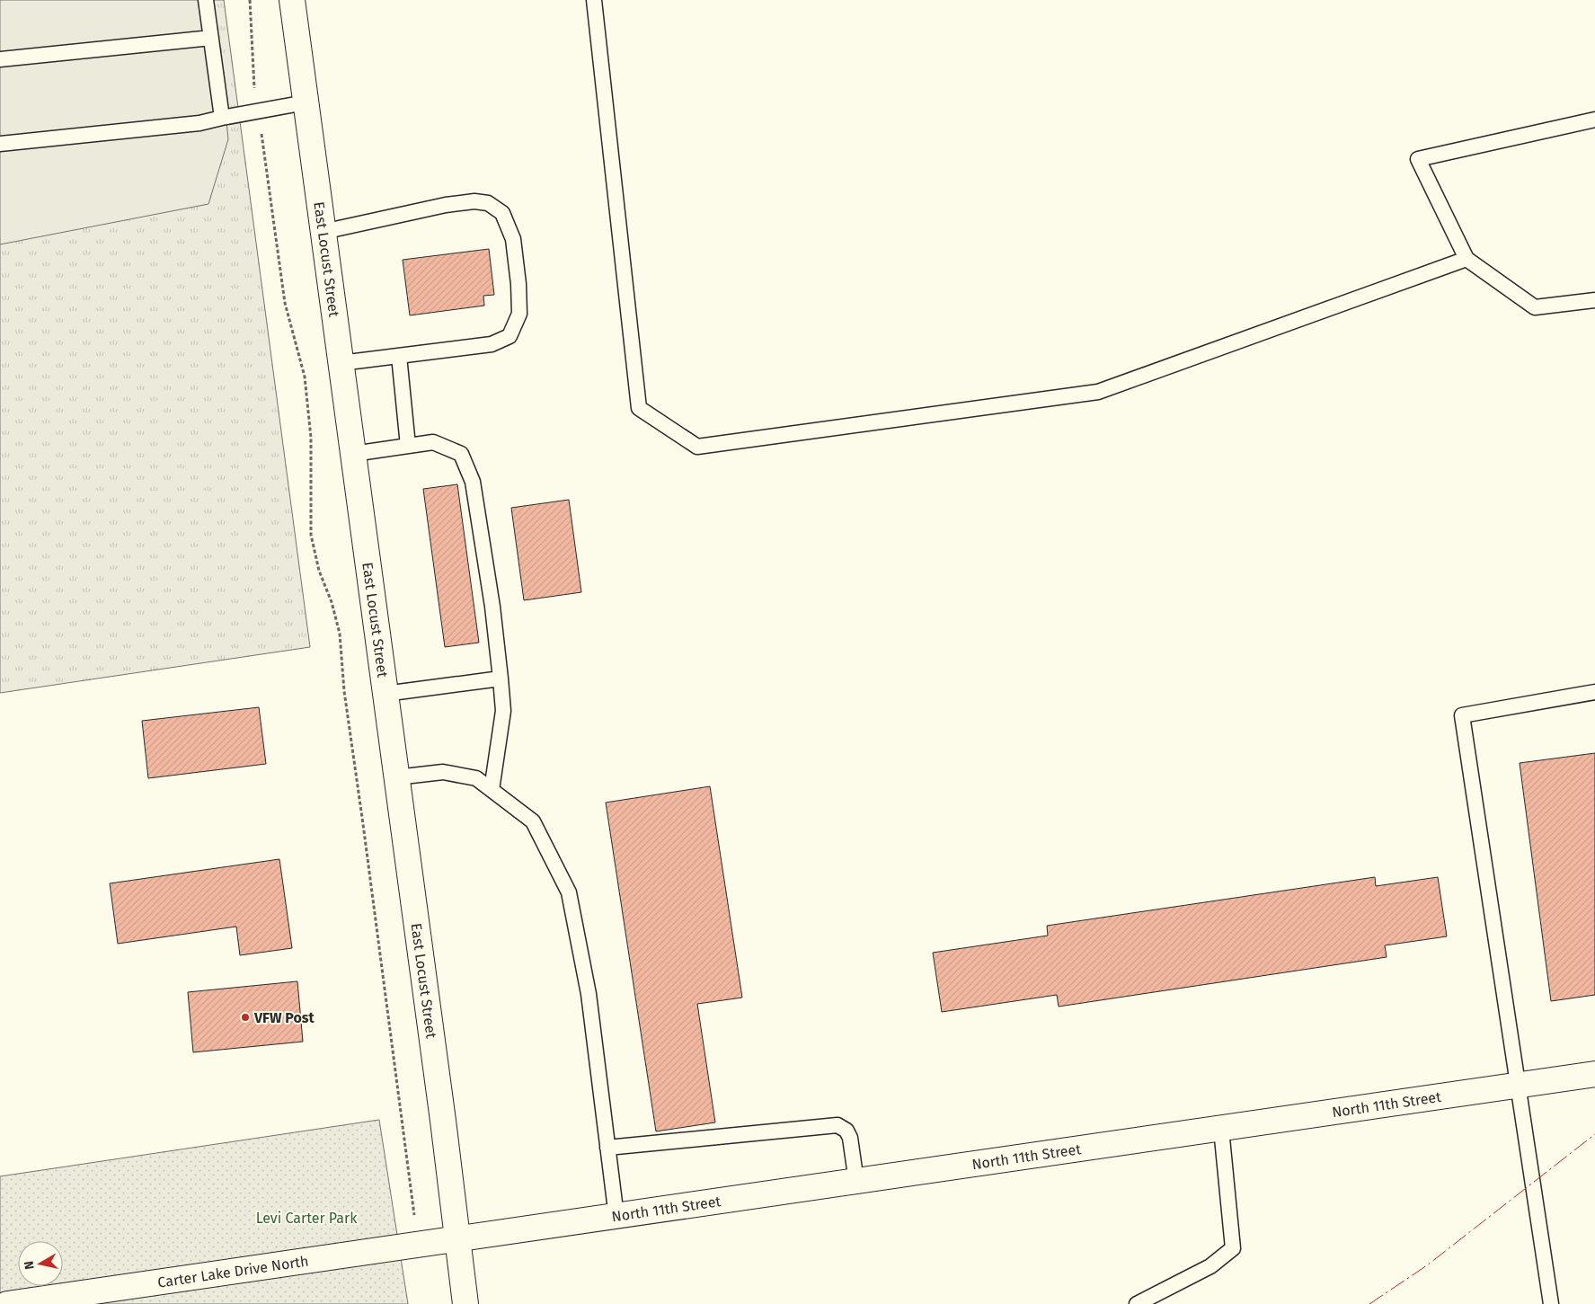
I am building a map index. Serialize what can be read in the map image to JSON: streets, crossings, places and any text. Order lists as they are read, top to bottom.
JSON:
{
  "streets": {
    "street": ["East Locust Street", "North 11th Street", "Carter Lake Drive North"]
  },
  "crossings": [
    ["East Locust Street", "North 11th Street"],
    ["East Locust Street", "Carter Lake Drive North"],
    ["North 11th Street", "Carter Lake Drive North"]
  ],
  "parks": ["Levi Carter Park"],
  "places": ["VFW Post"],
  "north": "left"
}
